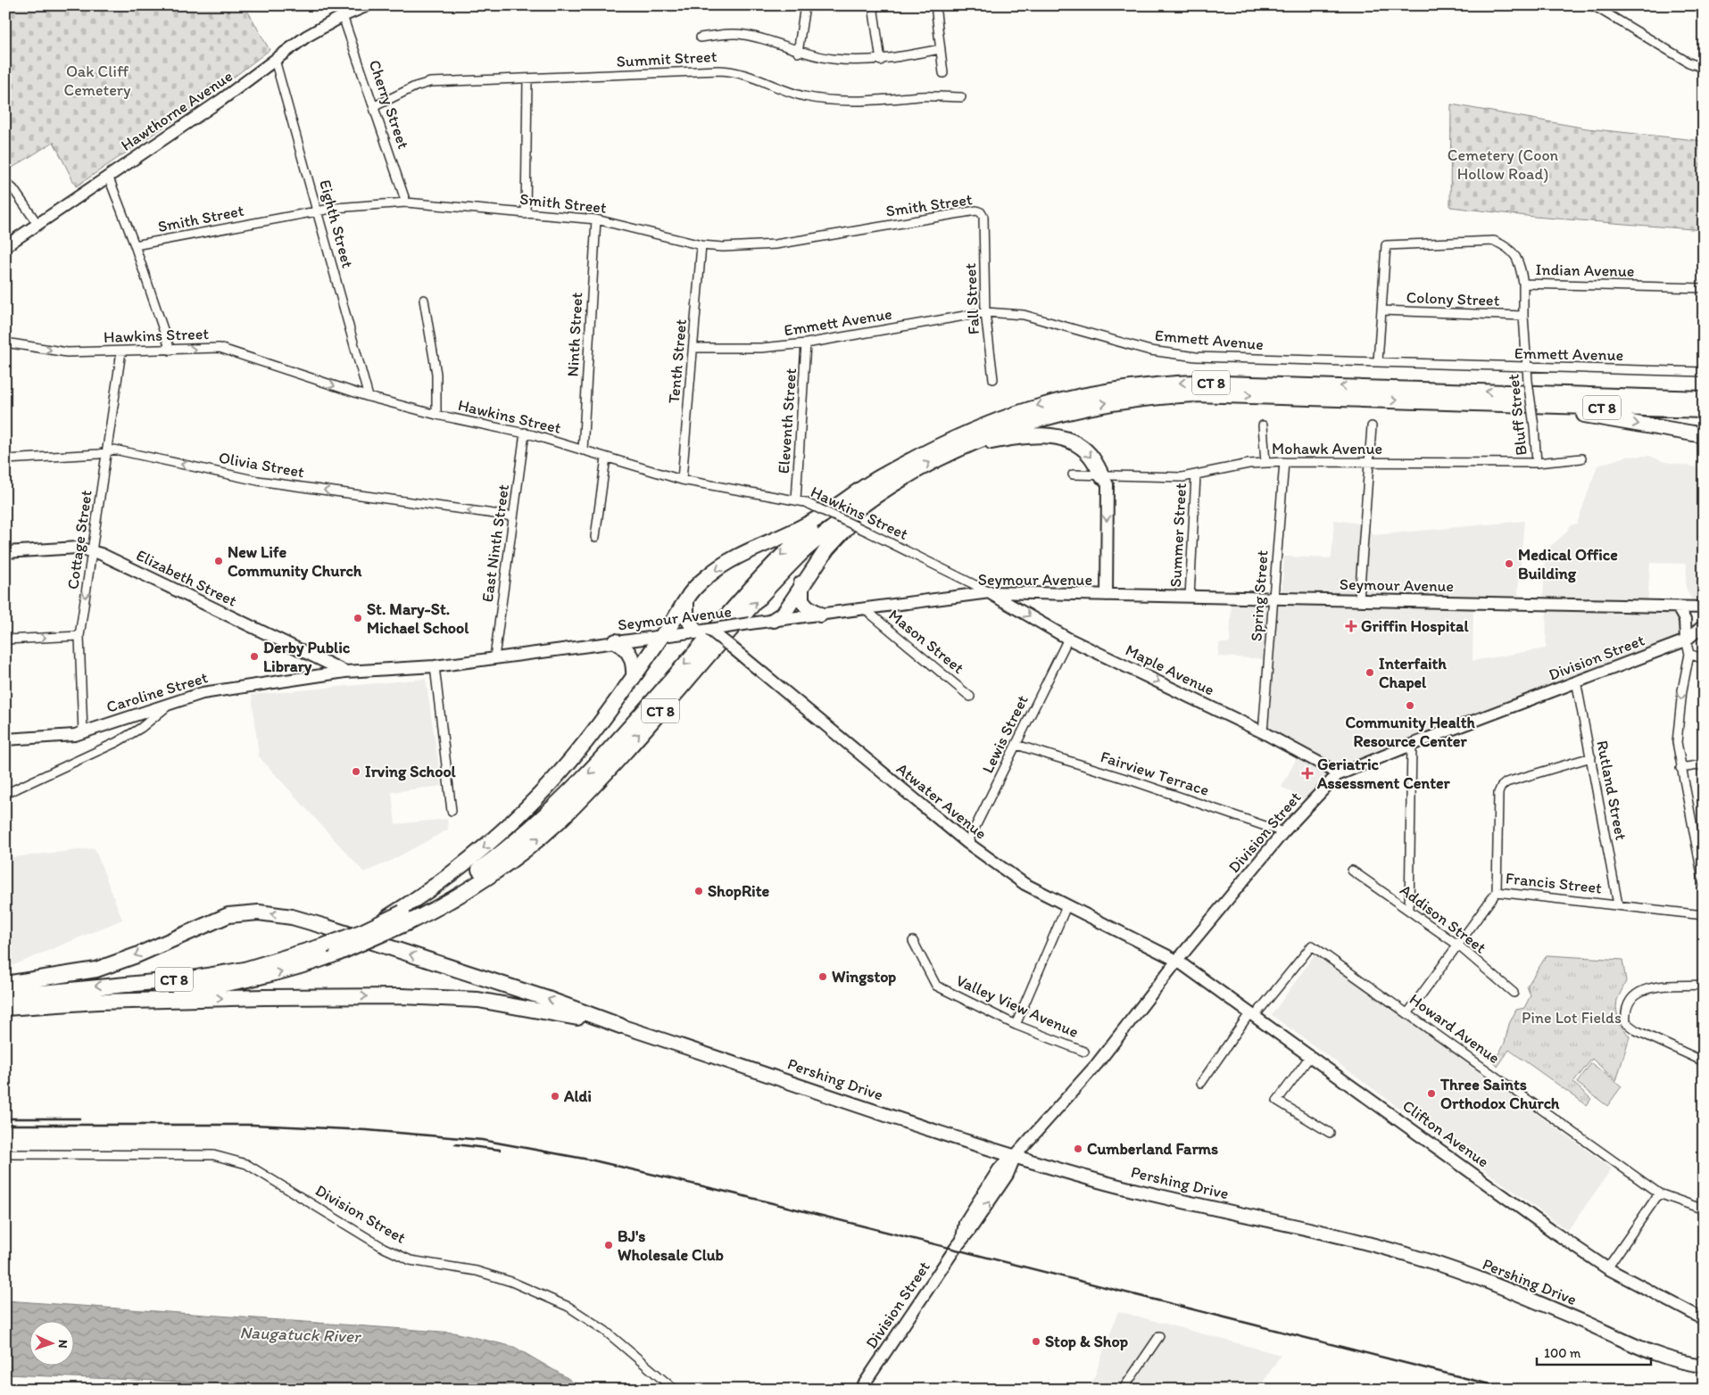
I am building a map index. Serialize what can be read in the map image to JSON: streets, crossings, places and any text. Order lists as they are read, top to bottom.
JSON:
{
  "streets": {
    "highway": ["CT 8"],
    "main road": [
      "Hawthorne Avenue",
      "Elizabeth Street",
      "Seymour Avenue",
      "Division Street",
      "Maple Avenue",
      "Caroline Street",
      "Atwater Avenue",
      "Pershing Drive",
      "Clifton Avenue"
    ],
    "street": [
      "Summit Street",
      "Cherry Street",
      "Smith Street",
      "Eighth Street",
      "Indian Avenue",
      "Fall Street",
      "Colony Street",
      "Emmett Avenue",
      "Ninth Street",
      "Hawkins Street",
      "Tenth Street",
      "Bluff Street",
      "Eleventh Street",
      "Mohawk Avenue",
      "Olivia Street",
      "Summer Street",
      "Cottage Street",
      "East Ninth Street",
      "Spring Street",
      "Mason Street",
      "Lewis Street",
      "Fairview Terrace",
      "Rutland Street",
      "Francis Street",
      "Addison Street",
      "Valley View Avenue",
      "Howard Avenue"
    ]
  },
  "crossings": [
    ["Summit Street", "Cherry Street"],
    ["Cherry Street", "Hawthorne Avenue"],
    ["Cherry Street", "Smith Street"],
    ["Hawthorne Avenue", "Eighth Street"],
    ["Smith Street", "Eighth Street"],
    ["Smith Street", "Fall Street"],
    ["Smith Street", "Ninth Street"],
    ["Smith Street", "Tenth Street"],
    ["Eighth Street", "Hawkins Street"],
    ["Indian Avenue", "Colony Street"],
    ["Indian Avenue", "Bluff Street"],
    ["Fall Street", "Emmett Avenue"],
    ["Colony Street", "Bluff Street"],
    ["Emmett Avenue", "Tenth Street"],
    ["Emmett Avenue", "Bluff Street"],
    ["Emmett Avenue", "Eleventh Street"],
    ["Ninth Street", "Hawkins Street"],
    ["Hawkins Street", "Tenth Street"],
    ["Hawkins Street", "Eleventh Street"],
    ["Hawkins Street", "Cottage Street"],
    ["Hawkins Street", "East Ninth Street"],
    ["Hawkins Street", "Seymour Avenue"],
    ["Hawkins Street", "Maple Avenue"],
    ["Bluff Street", "Mohawk Avenue"],
    ["Mohawk Avenue", "Summer Street"],
    ["Mohawk Avenue", "Spring Street"],
    ["Olivia Street", "Cottage Street"],
    ["Olivia Street", "East Ninth Street"],
    ["Summer Street", "Seymour Avenue"],
    ["Cottage Street", "Elizabeth Street"],
    ["Cottage Street", "Caroline Street"],
    ["East Ninth Street", "Seymour Avenue"],
    ["Elizabeth Street", "Seymour Avenue"],
    ["Elizabeth Street", "Caroline Street"],
    ["Seymour Avenue", "Spring Street"],
    ["Seymour Avenue", "Mason Street"],
    ["Seymour Avenue", "Maple Avenue"],
    ["Seymour Avenue", "Caroline Street"],
    ["Seymour Avenue", "Atwater Avenue"],
    ["Spring Street", "Maple Avenue"],
    ["Division Street", "Maple Avenue"],
    ["Division Street", "Fairview Terrace"],
    ["Division Street", "Rutland Street"],
    ["Division Street", "Atwater Avenue"],
    ["Division Street", "Pershing Drive"],
    ["Division Street", "Clifton Avenue"],
    ["Maple Avenue", "Lewis Street"],
    ["Lewis Street", "Fairview Terrace"],
    ["Lewis Street", "Atwater Avenue"],
    ["Rutland Street", "Francis Street"],
    ["Atwater Avenue", "Clifton Avenue"],
    ["Francis Street", "Addison Street"],
    ["Francis Street", "Howard Avenue"],
    ["Howard Avenue", "Clifton Avenue"]
  ],
  "one_way": ["Olivia Street", "Maple Avenue"],
  "water": ["Naugatuck River"],
  "parks": ["Oak Cliff Cemetery", "Cemetery (Coon Hollow Road)", "Pine Lot Fields"],
  "places": {
    "other": [
      "New Life Community Church",
      "Medical Office Building",
      "St. Mary-St. Michael School",
      "Derby Public Library",
      "Interfaith Chapel",
      "Community Health Resource Center",
      "Irving School",
      "ShopRite",
      "Wingstop",
      "Three Saints Orthodox Church",
      "Aldi",
      "Cumberland Farms",
      "BJ's Wholesale Club",
      "Stop & Shop"
    ],
    "health": ["Griffin Hospital", "Geriatric Assessment Center"]
  },
  "scale_bar": "100 m",
  "north": "right"
}
